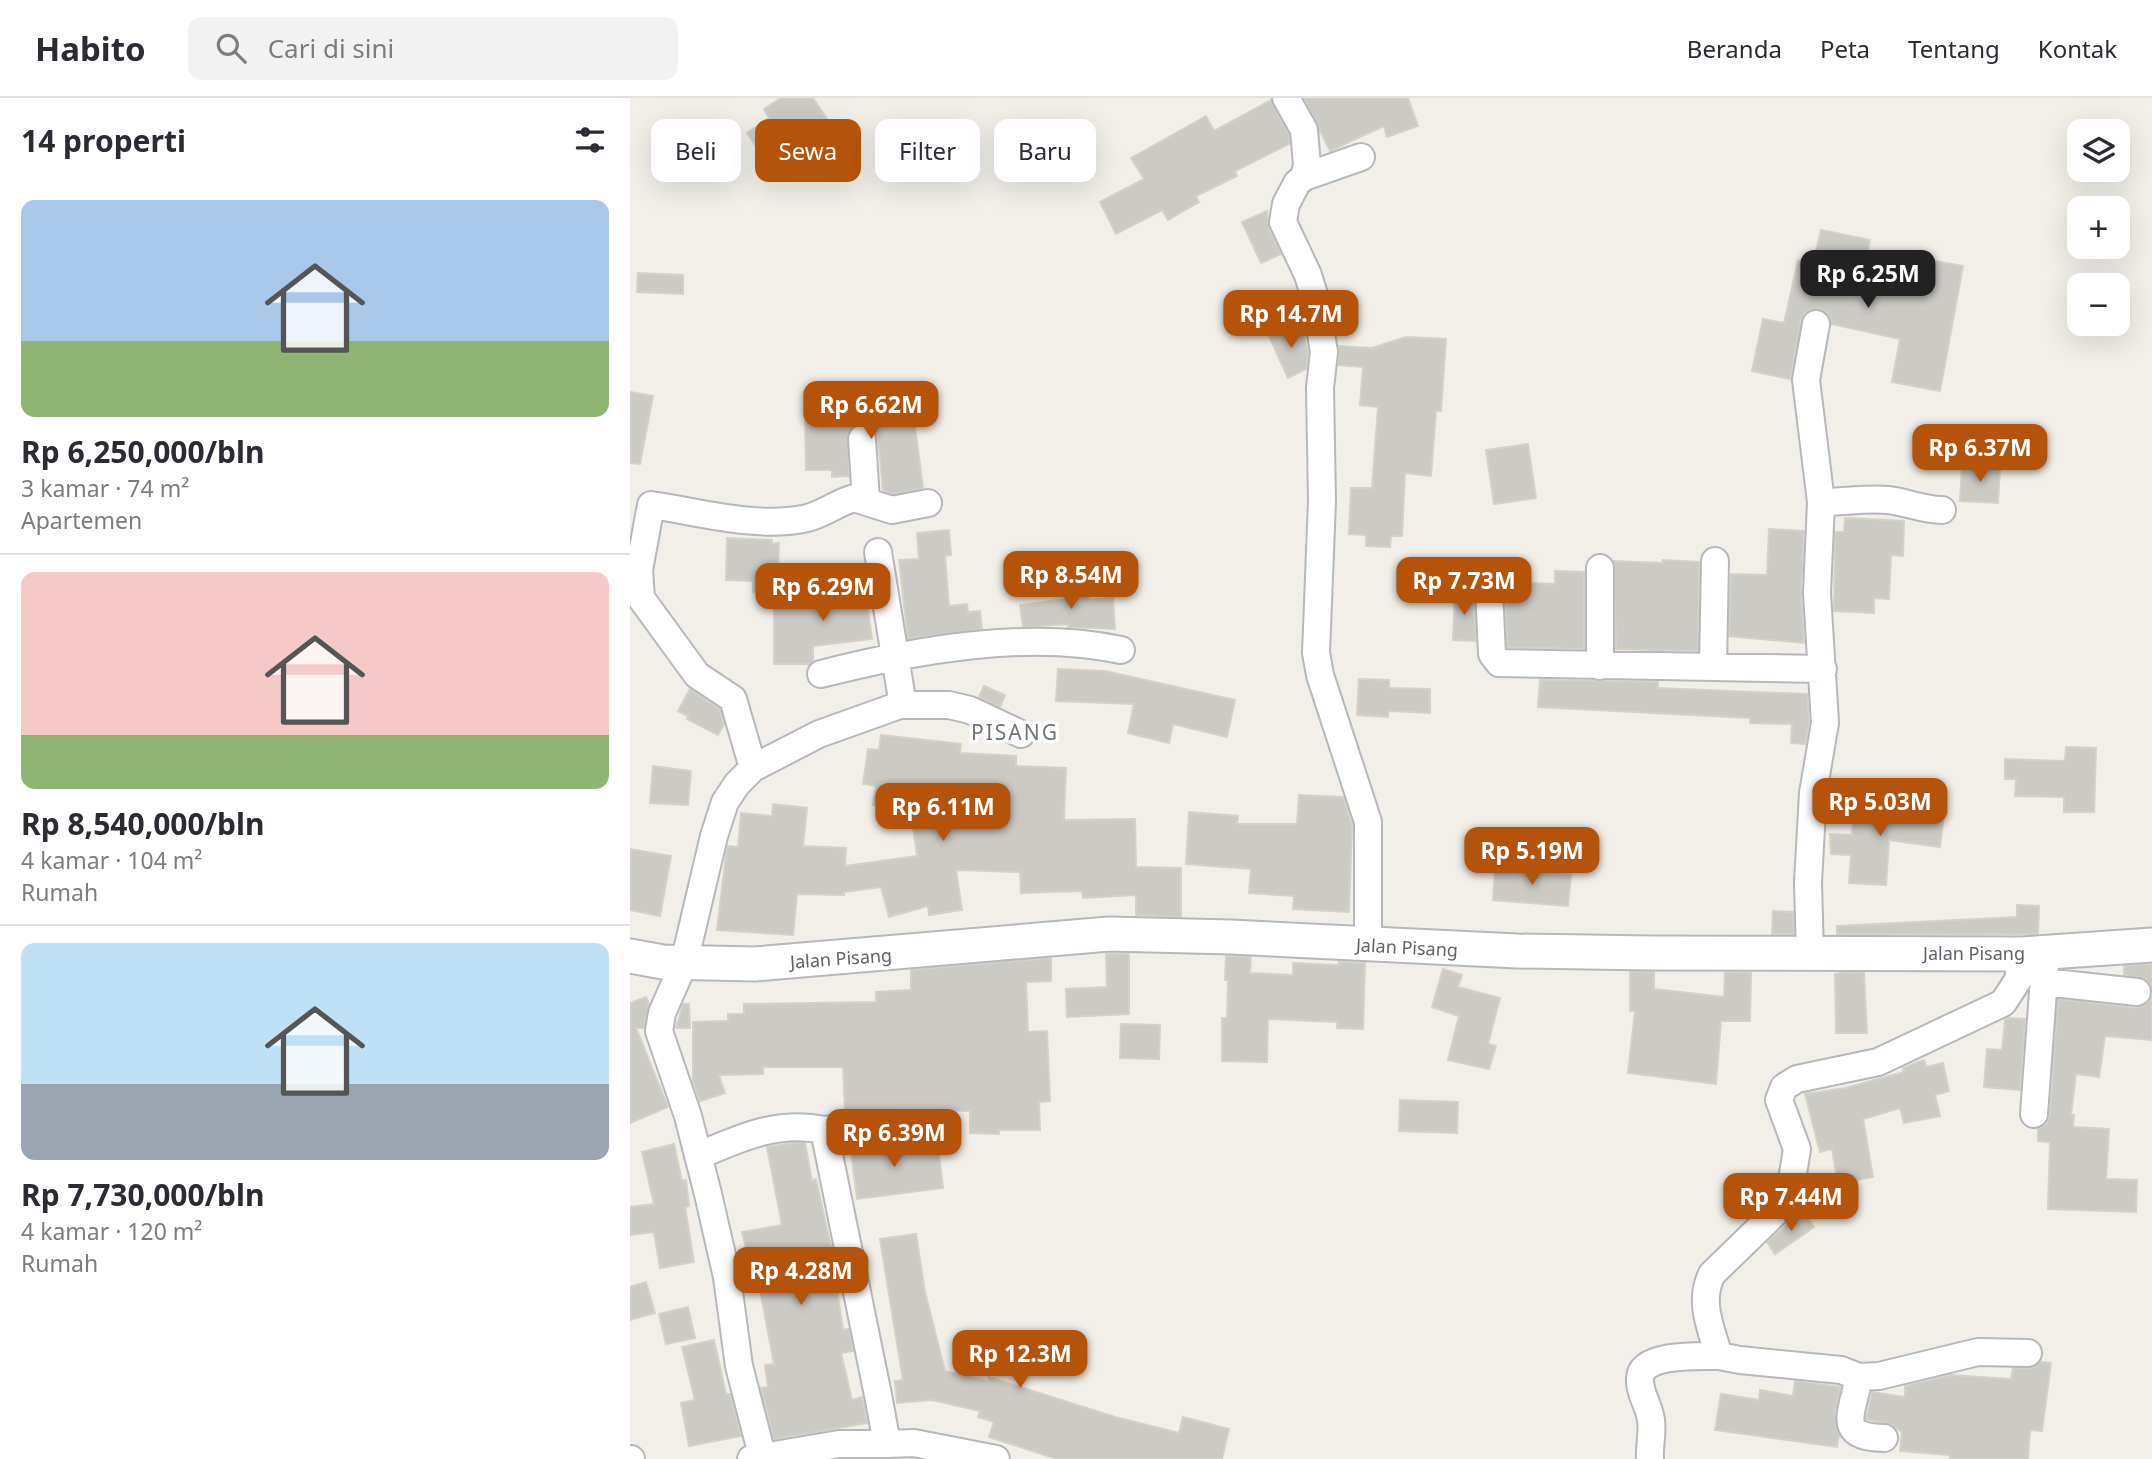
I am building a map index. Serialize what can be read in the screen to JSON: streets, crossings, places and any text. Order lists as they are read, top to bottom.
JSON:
{
  "streets": {
    "street": ["Jalan Pisang"]
  },
  "districts": ["PISANG"],
  "page": {
    "header": "Habito",
    "search": "Cari di sini",
    "nav": [
      "Beranda",
      "Peta",
      "Tentang",
      "Kontak"
    ],
    "heading": "14 properti",
    "map_buttons": ["+", "−"],
    "chip": [
      "Beli",
      "Sewa",
      "Filter",
      "Baru"
    ],
    "list": [
      {
        "name": "Rp 6,250,000/bln",
        "note": "3 kamar · 74 m² · Apartemen"
      },
      {
        "name": "Rp 8,540,000/bln",
        "note": "4 kamar · 104 m² · Rumah"
      },
      {
        "name": "Rp 7,730,000/bln",
        "note": "4 kamar · 120 m² · Rumah"
      }
    ],
    "price": [
      "Rp 6.25M",
      "Rp 14.7M",
      "Rp 6.62M",
      "Rp 6.37M",
      "Rp 8.54M",
      "Rp 7.73M",
      "Rp 6.29M",
      "Rp 5.03M",
      "Rp 6.11M",
      "Rp 5.19M",
      "Rp 6.39M",
      "Rp 7.44M",
      "Rp 4.28M",
      "Rp 12.3M"
    ]
  }
}
